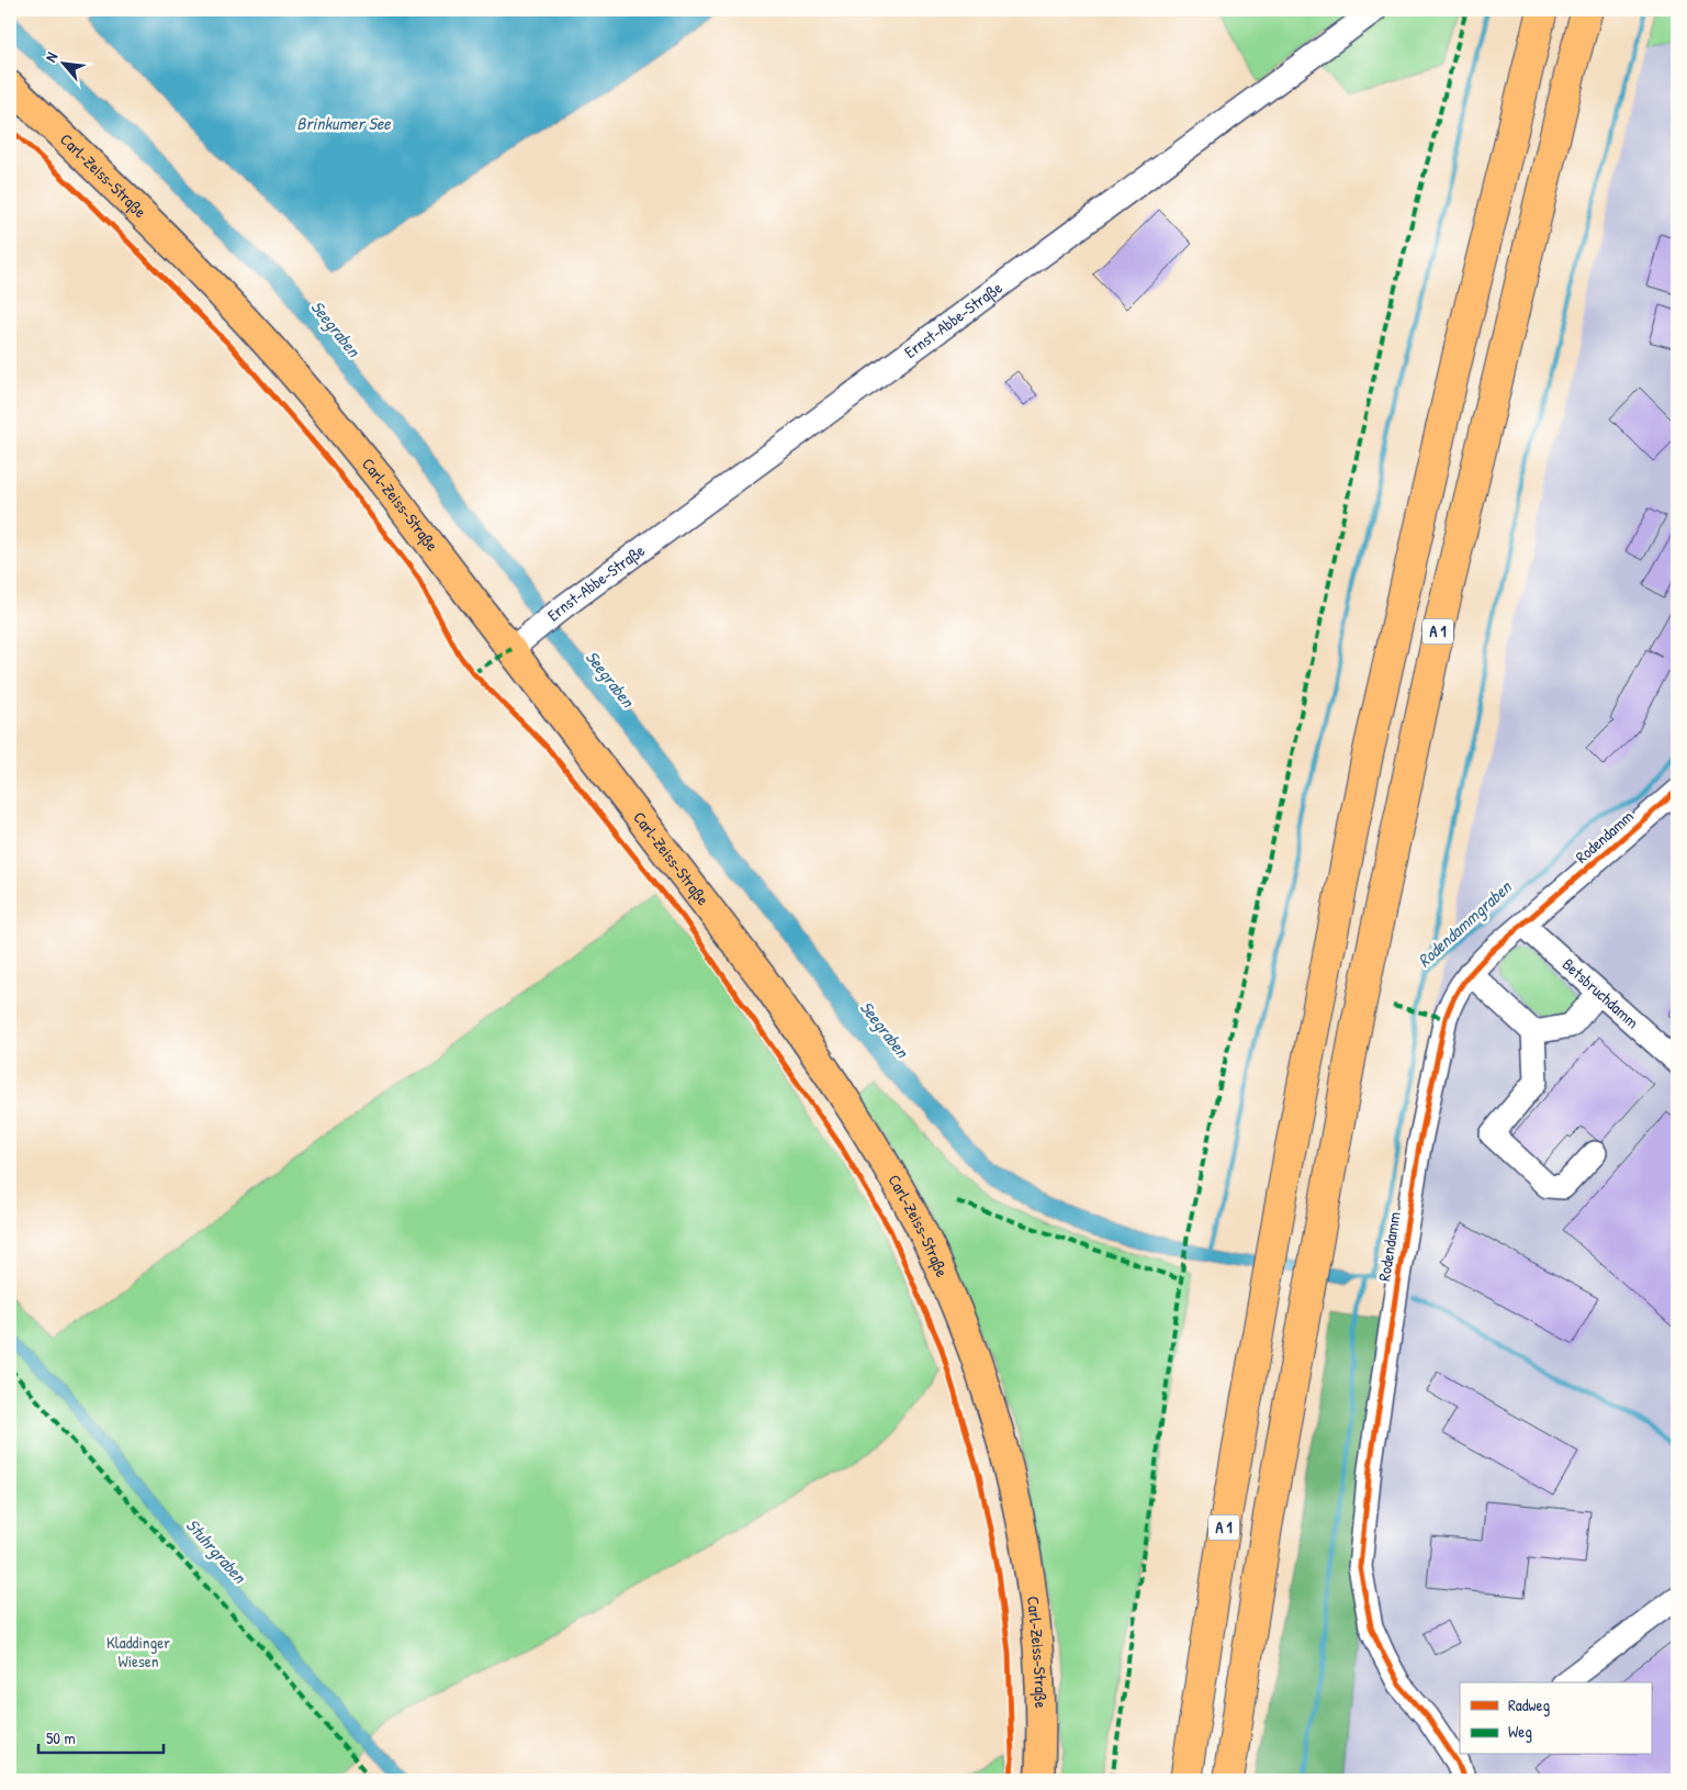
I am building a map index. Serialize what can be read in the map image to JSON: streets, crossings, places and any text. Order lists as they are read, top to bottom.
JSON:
{
  "streets": {
    "highway": ["A 1"],
    "main road": ["Carl-Zeiss-Straße"],
    "street": ["Ernst-Abbe-Straße", "Rodendamm", "Betsbruchdamm"]
  },
  "crossings": [
    ["Carl-Zeiss-Straße", "Ernst-Abbe-Straße"],
    ["Rodendamm", "Betsbruchdamm"]
  ],
  "water": [
    "Brinkumer See",
    "Seegraben",
    "Rodendammgraben",
    "Stuhrgraben"
  ],
  "parks": ["Kladdinger Wiesen"],
  "legend": ["Radweg", "Weg"],
  "scale_bar": "50 m",
  "north": "top left"
}
